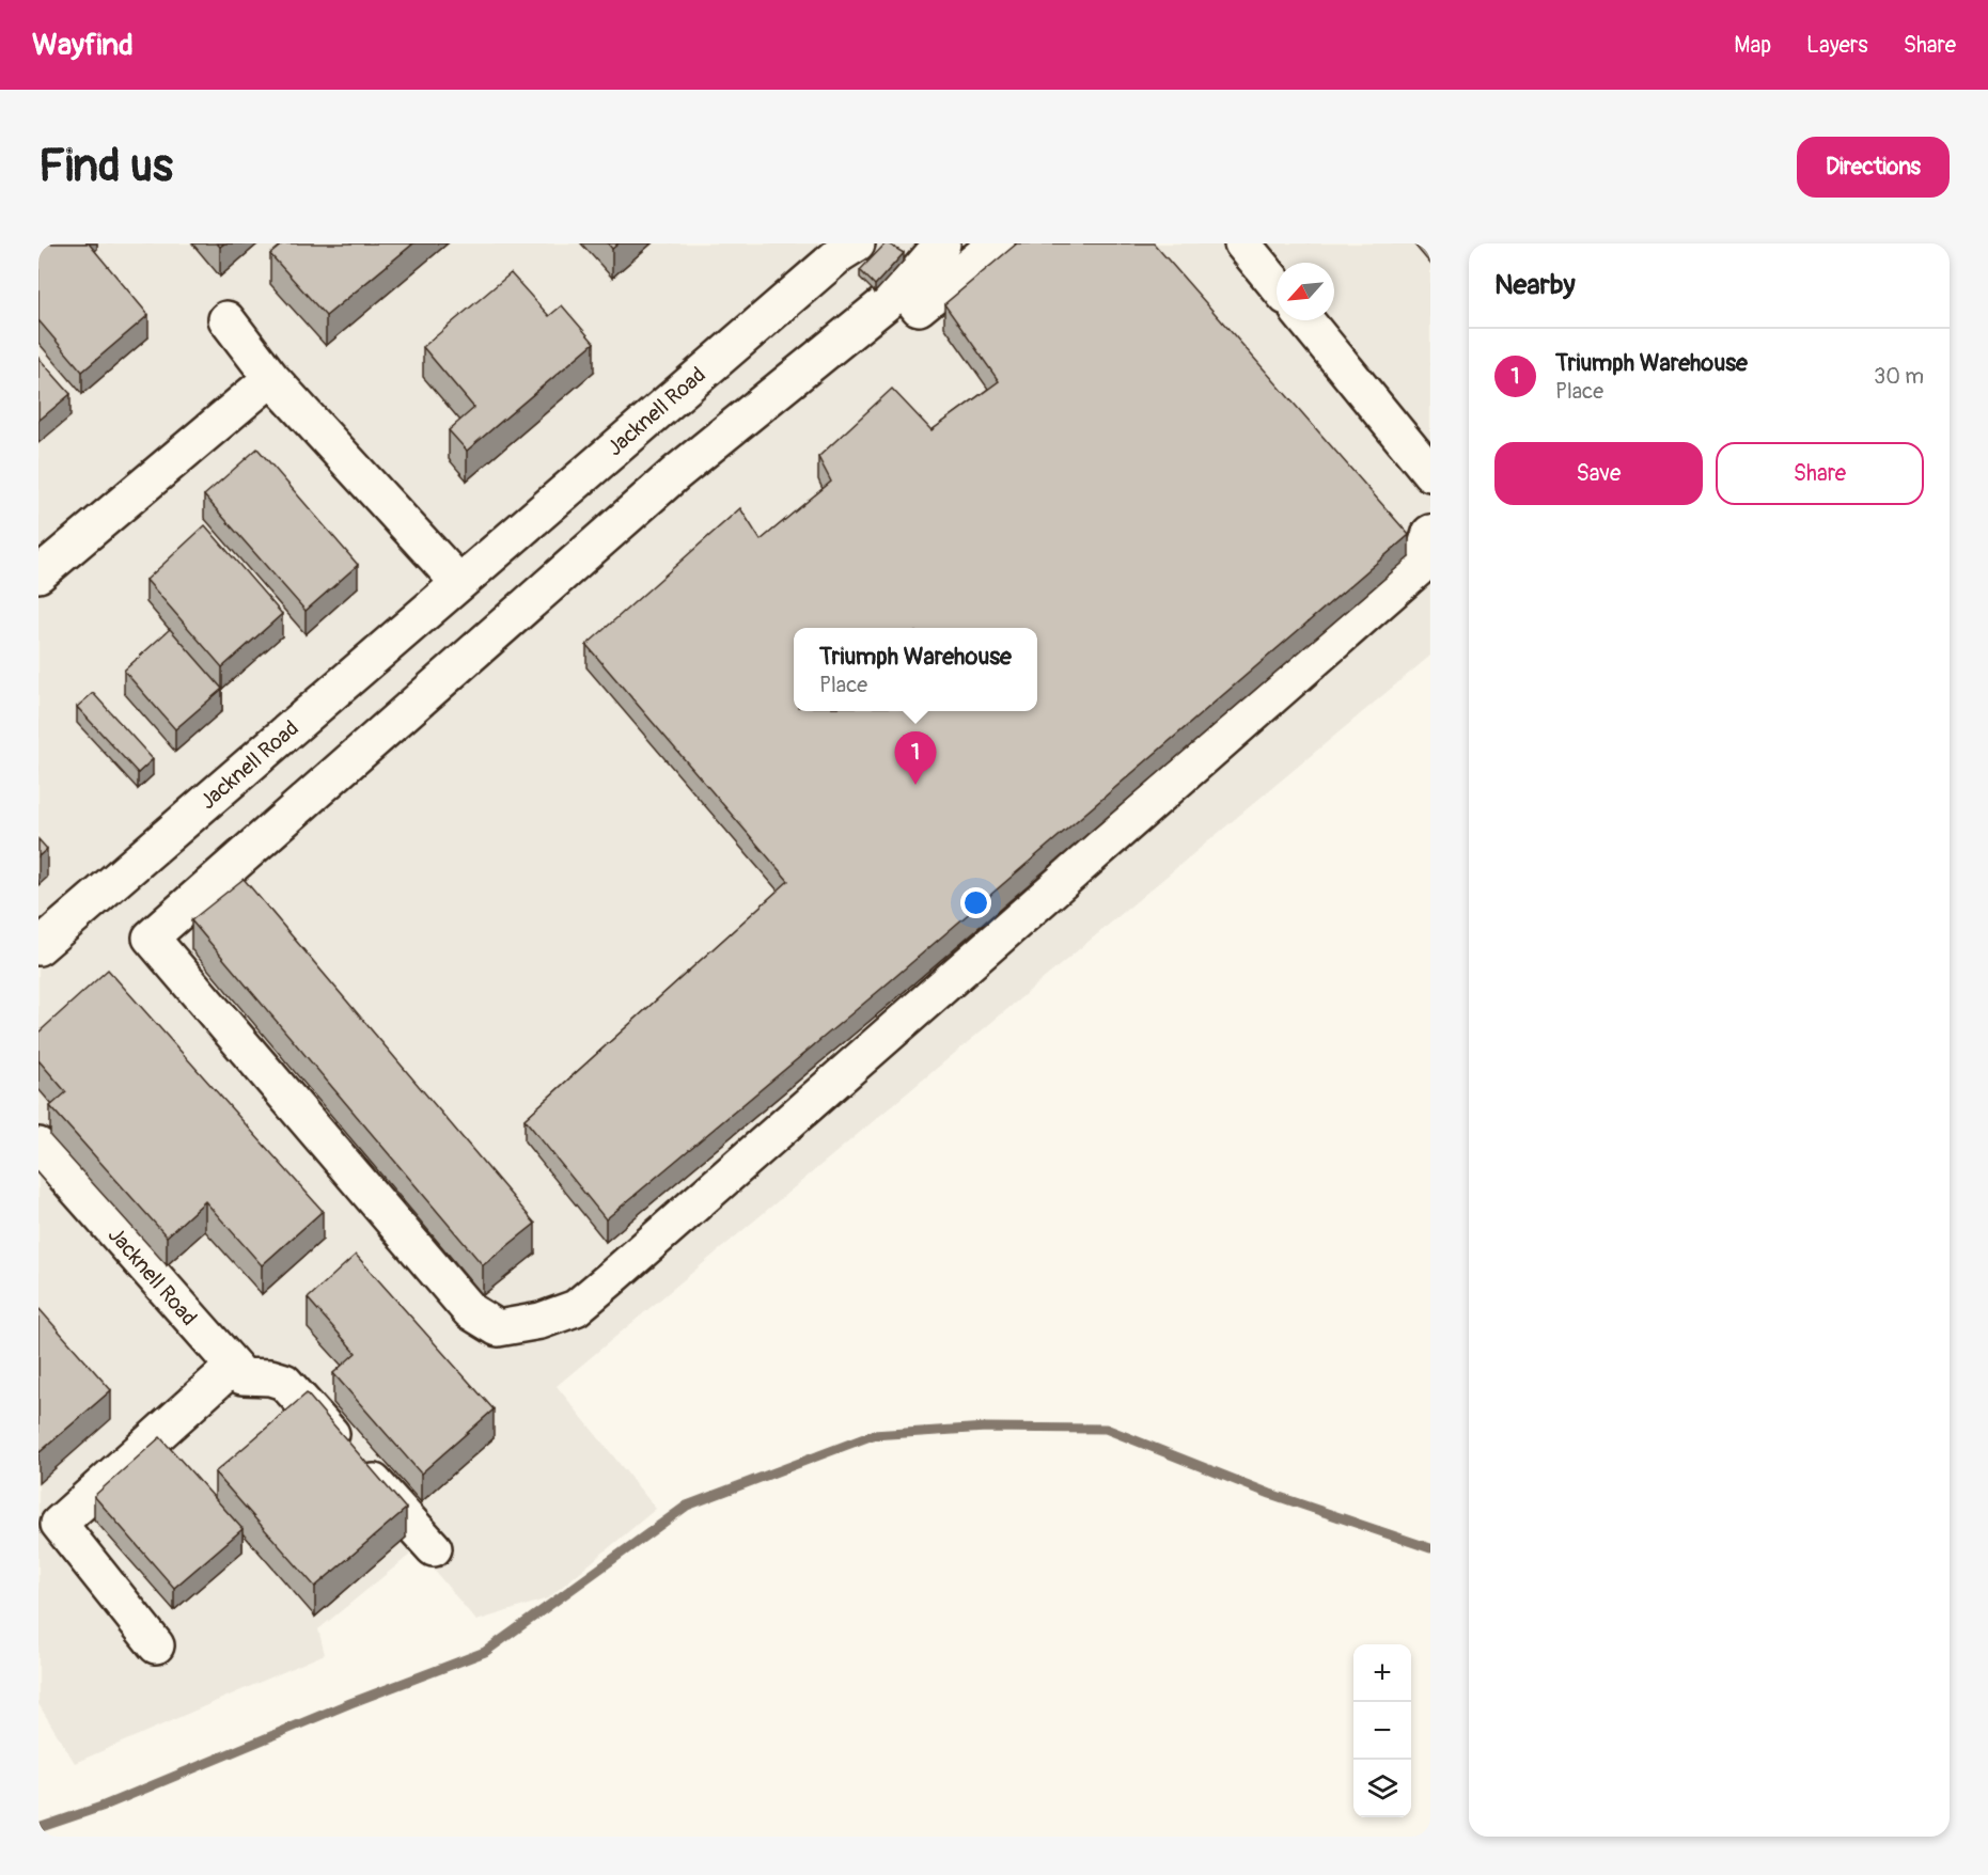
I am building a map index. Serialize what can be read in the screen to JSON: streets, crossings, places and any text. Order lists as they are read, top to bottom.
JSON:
{
  "streets": {
    "street": ["Jacknell Road"]
  },
  "north": "bottom left",
  "page": {
    "header": "Wayfind",
    "nav": ["Map", "Layers", "Share"],
    "buttons": [
      "Directions",
      ["Save", "Share"]
    ],
    "title": "Find us",
    "heading": "Nearby",
    "list": [
      {
        "mark": "1",
        "name": "Triumph Warehouse",
        "note": "Place",
        "value": "30 m"
      }
    ],
    "popup": ["Triumph Warehouse", "Place"],
    "pins": "1",
    "map_buttons": ["+", "−"]
  }
}
